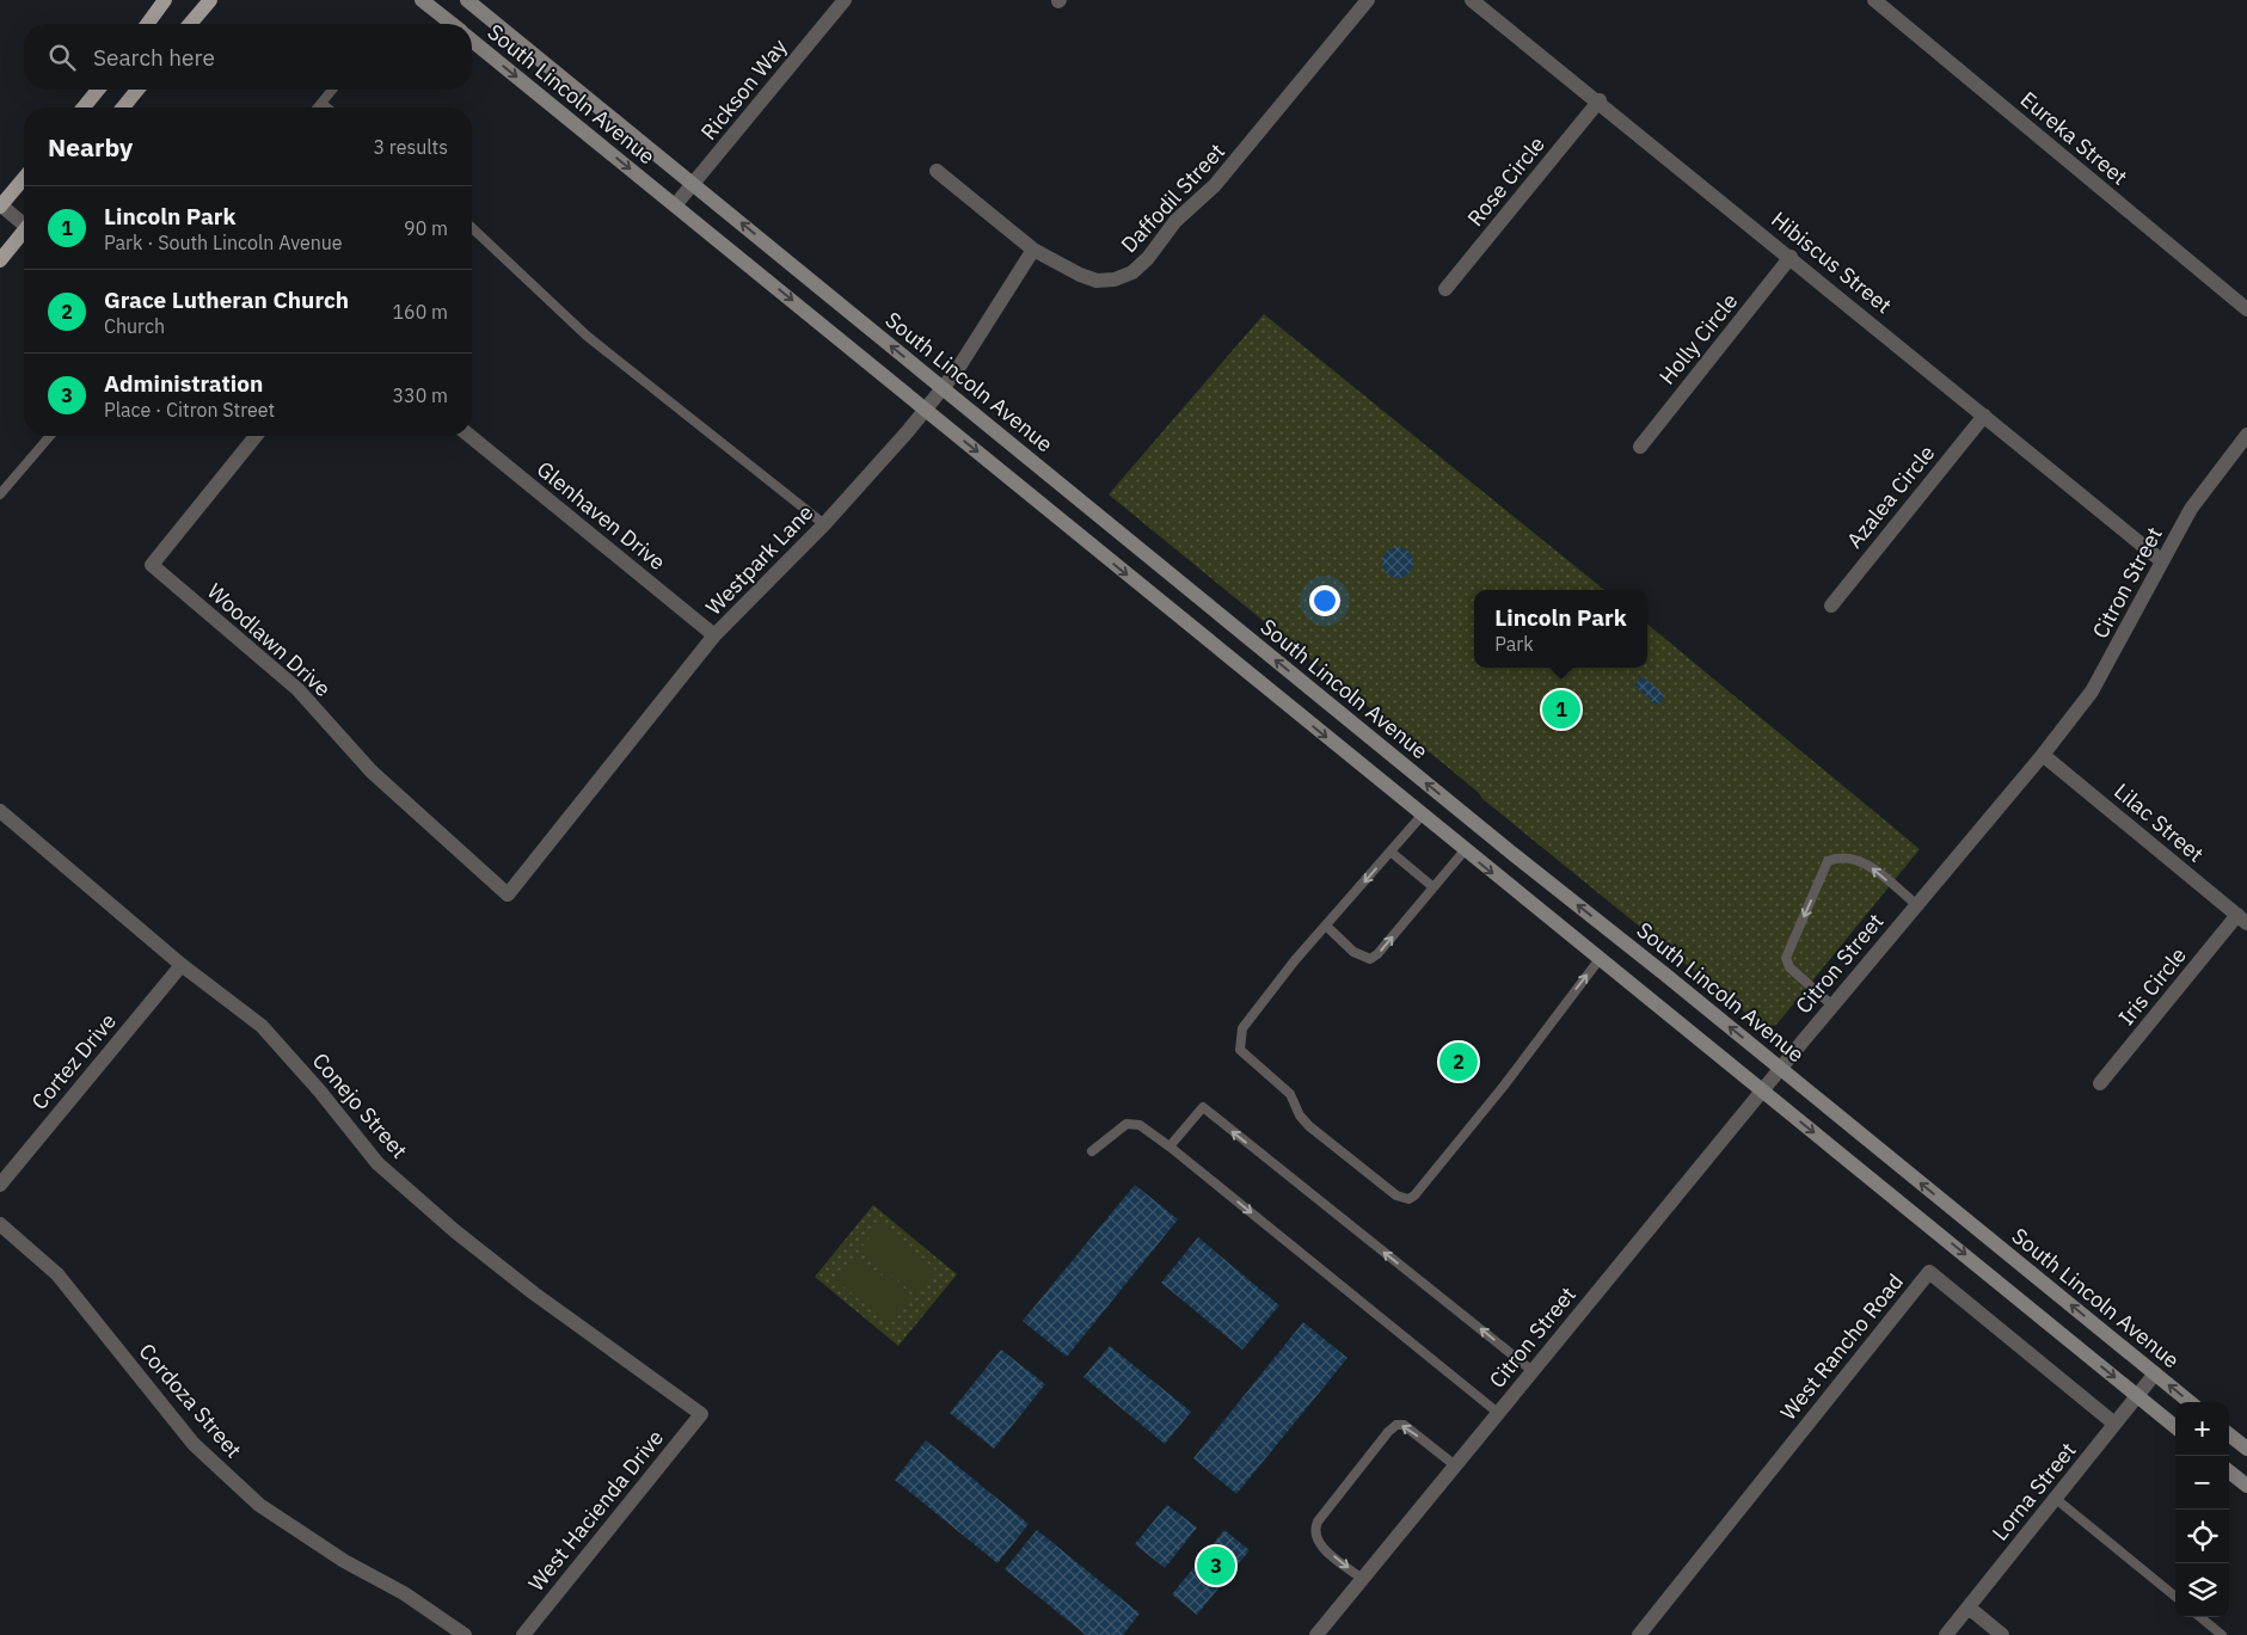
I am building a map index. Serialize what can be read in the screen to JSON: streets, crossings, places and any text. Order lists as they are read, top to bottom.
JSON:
{
  "streets": {
    "main road": ["South Lincoln Avenue"],
    "street": [
      "Rickson Way",
      "Eureka Street",
      "Rose Circle",
      "Daffodil Street",
      "Hibiscus Street",
      "Holly Circle",
      "Azalea Circle",
      "Glenhaven Drive",
      "Westpark Lane",
      "Citron Street",
      "Woodlawn Drive",
      "Lilac Street",
      "Iris Circle",
      "Cortez Drive",
      "Conejo Street",
      "West Rancho Road",
      "Cordoza Street",
      "Lorna Street",
      "West Hacienda Drive"
    ]
  },
  "crossings": [
    ["Rickson Way", "South Lincoln Avenue"],
    ["South Lincoln Avenue", "Westpark Lane"],
    ["South Lincoln Avenue", "Citron Street"],
    ["South Lincoln Avenue", "Lorna Street"],
    ["Rose Circle", "Hibiscus Street"],
    ["Daffodil Street", "Westpark Lane"],
    ["Hibiscus Street", "Holly Circle"],
    ["Hibiscus Street", "Azalea Circle"],
    ["Hibiscus Street", "Citron Street"],
    ["Glenhaven Drive", "Westpark Lane"],
    ["Westpark Lane", "Woodlawn Drive"],
    ["Citron Street", "Lilac Street"],
    ["Lilac Street", "Iris Circle"],
    ["Cortez Drive", "Conejo Street"],
    ["Conejo Street", "West Hacienda Drive"],
    ["West Rancho Road", "Lorna Street"]
  ],
  "page": {
    "search": "Search here",
    "heading": ["Nearby", "3 results"],
    "list": [
      {
        "mark": "1",
        "name": "Lincoln Park",
        "note": "Park · South Lincoln Avenue",
        "value": "90 m"
      },
      {
        "mark": "2",
        "name": "Grace Lutheran Church",
        "note": "Church",
        "value": "160 m"
      },
      {
        "mark": "3",
        "name": "Administration",
        "note": "Place · Citron Street",
        "value": "330 m"
      }
    ],
    "popup": ["Lincoln Park", "Park"],
    "pins": ["1", "2", "3"],
    "map_buttons": ["+", "−"]
  }
}
